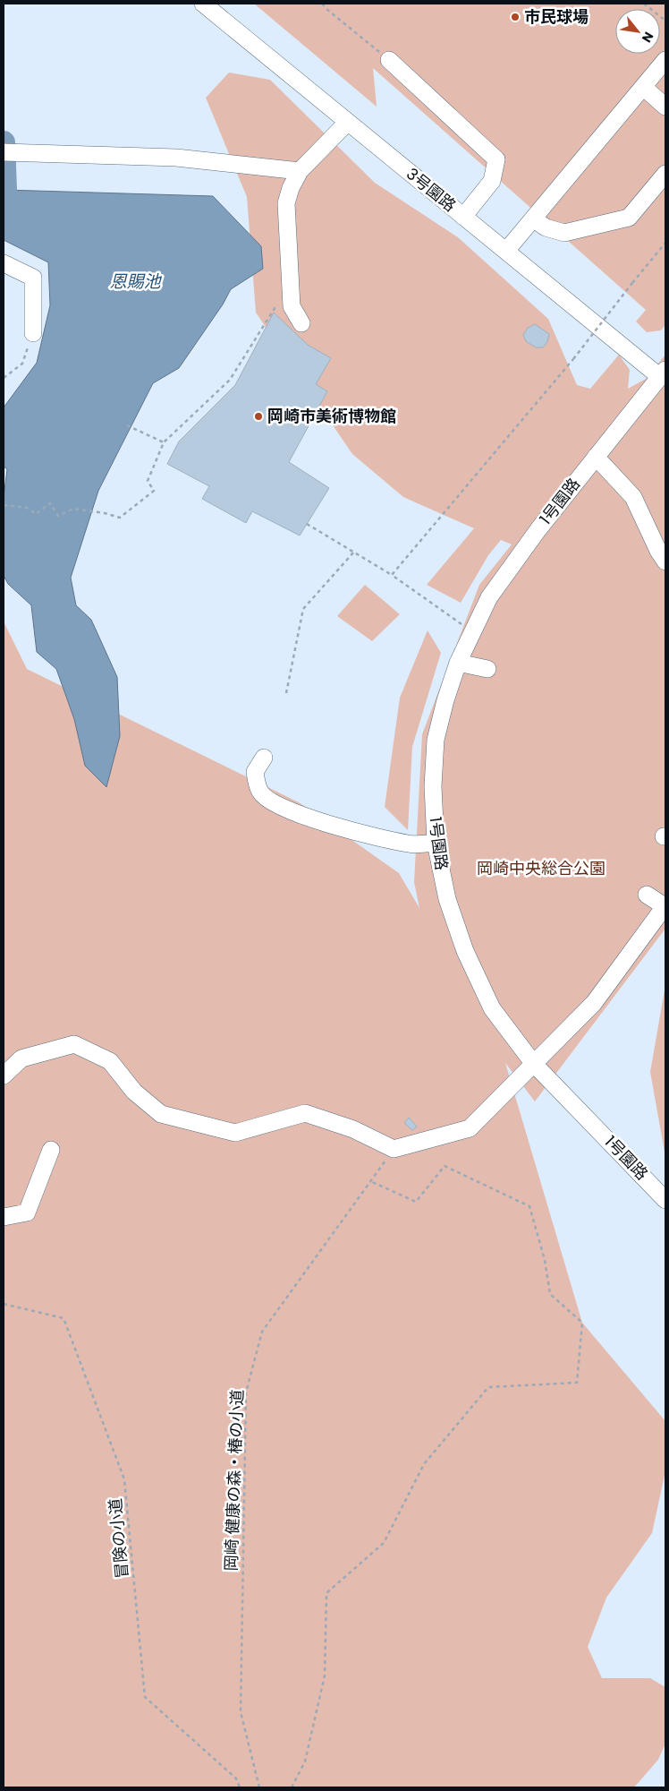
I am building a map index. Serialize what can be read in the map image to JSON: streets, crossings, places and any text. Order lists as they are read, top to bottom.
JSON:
{
  "streets": {
    "street": ["3号園路", "1号園路"],
    "path": ["岡崎 健康の森・椿の小道", "冒険の小道"]
  },
  "crossings": [
    ["3号園路", "1号園路"]
  ],
  "water": ["恩賜池"],
  "parks": ["岡崎中央総合公園"],
  "places": ["市民球場", "岡崎市美術博物館"],
  "north": "bottom right"
}
